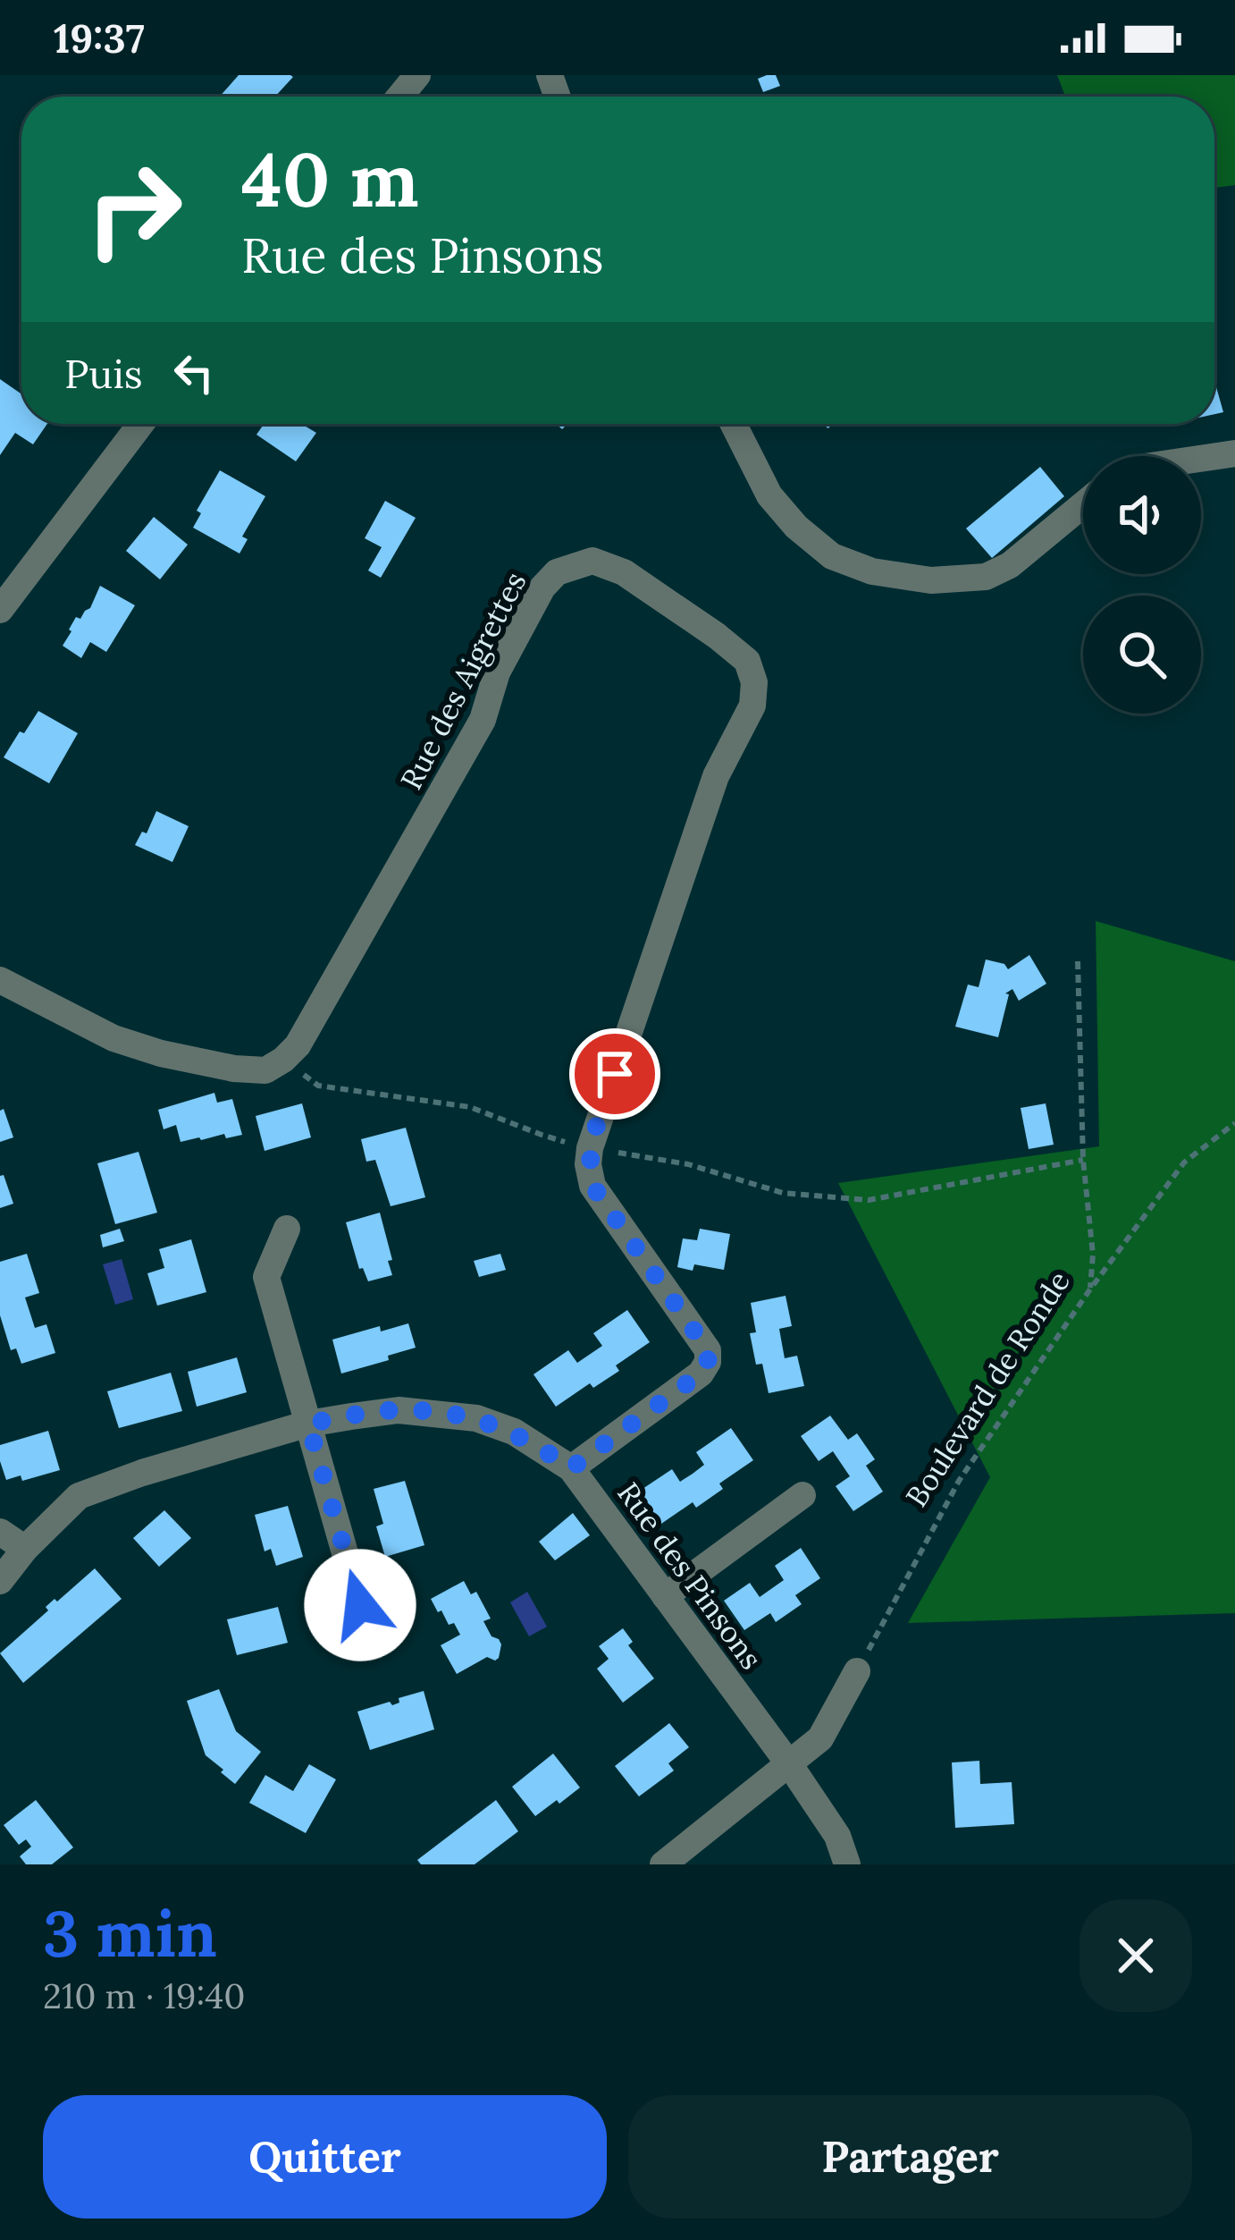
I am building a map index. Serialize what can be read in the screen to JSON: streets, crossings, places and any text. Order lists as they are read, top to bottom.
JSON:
{
  "streets": {
    "street": ["Rue des Aigrettes", "Rue des Pinsons"],
    "path": ["Boulevard de Ronde"]
  },
  "page": {
    "status": "19:37",
    "turn": ["40 m", "Rue des Pinsons"],
    "then": "Puis",
    "heading": ["3 min", "210 m · 19:40"],
    "buttons": ["Quitter", "Partager"]
  }
}
